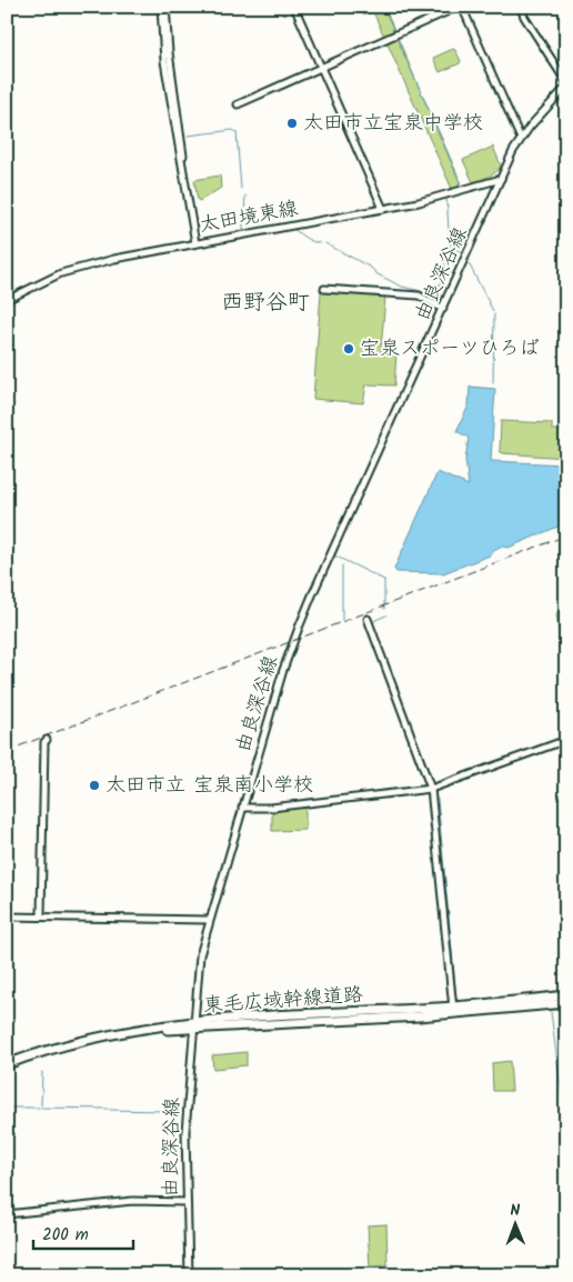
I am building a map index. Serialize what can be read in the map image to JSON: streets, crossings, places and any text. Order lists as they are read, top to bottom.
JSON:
{
  "streets": {
    "highway": ["東毛広域幹線道路"],
    "street": ["太田境東線", "由良深谷線"]
  },
  "crossings": [
    ["太田境東線", "由良深谷線"],
    ["由良深谷線", "東毛広域幹線道路"]
  ],
  "districts": ["西野谷町"],
  "places": ["太田市立宝泉中学校", "宝泉スポーツひろば", "太田市立 宝泉南小学校"],
  "scale_bar": "200 m",
  "north": "top"
}
